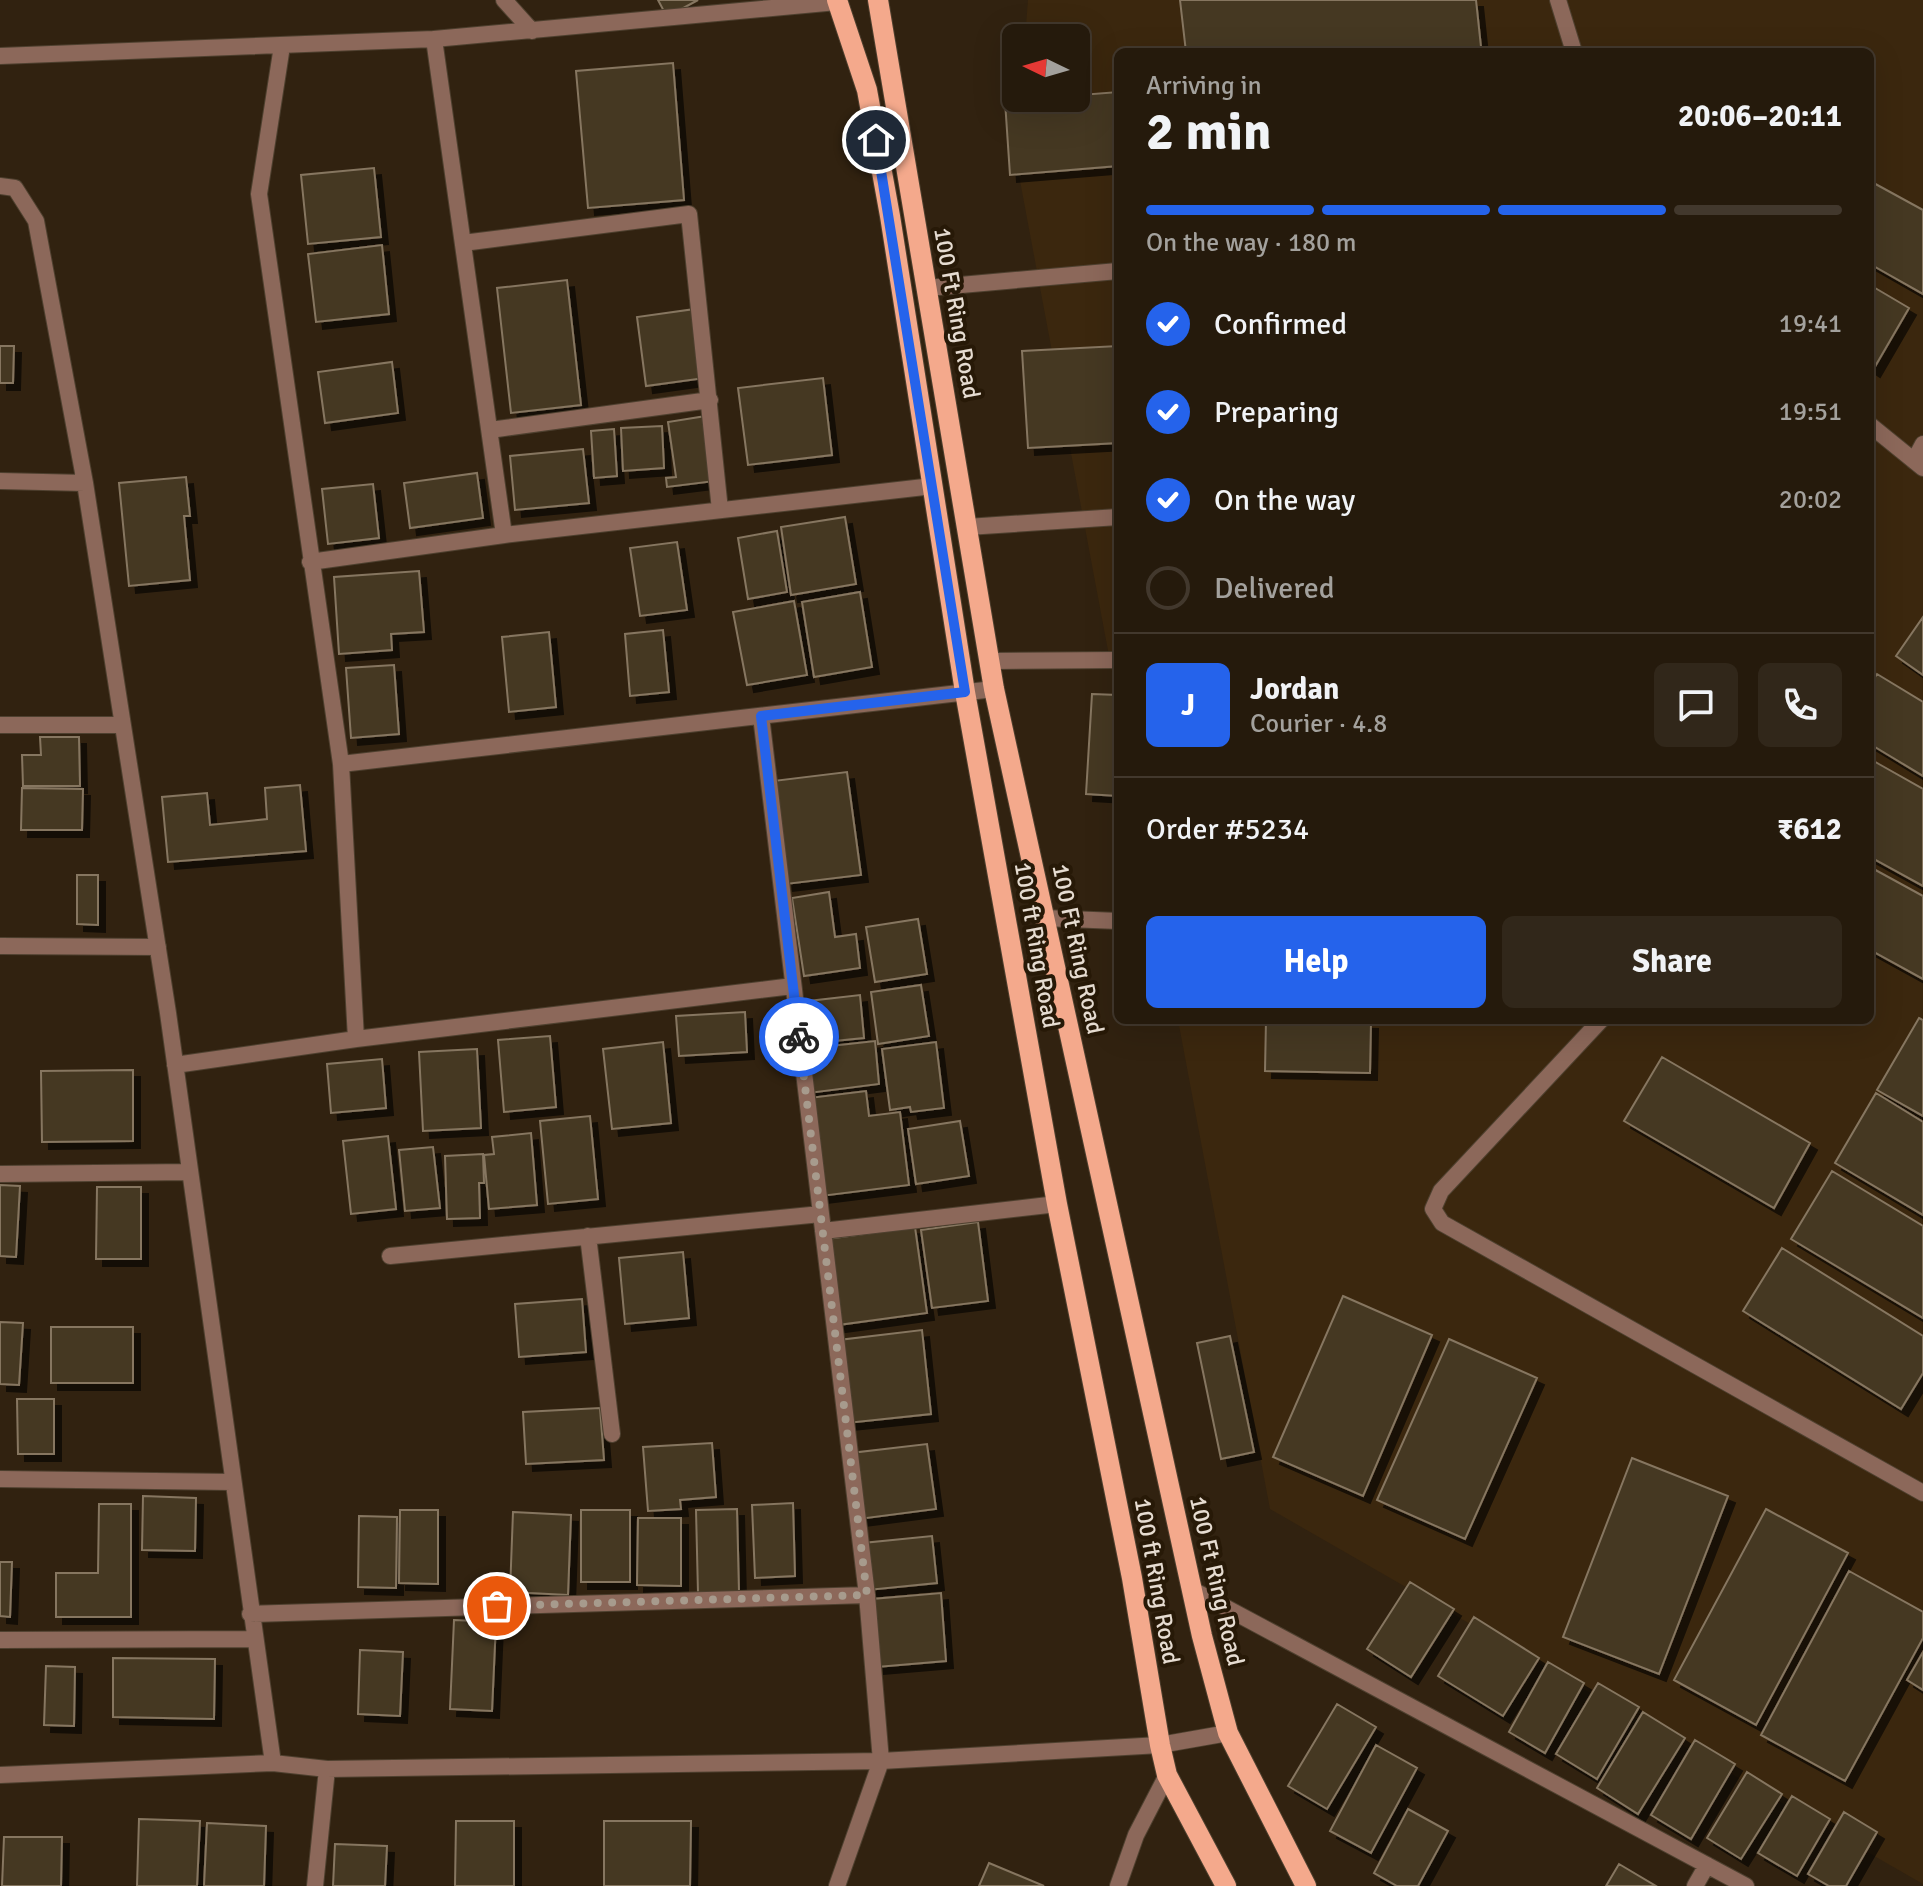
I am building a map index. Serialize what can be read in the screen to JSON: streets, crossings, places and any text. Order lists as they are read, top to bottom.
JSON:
{
  "streets": {
    "main road": ["100 Ft Ring Road", "100 ft Ring Road"]
  },
  "north": "left",
  "page": {
    "heading": ["2 min", "Arriving in", "20:06–20:11"],
    "panel": [
      "Jordan",
      "Courier · 4.8",
      "Order #5234",
      "₹612"
    ],
    "bar": "On the way · 180 m",
    "list": [
      ["Confirmed", "19:41"],
      ["Preparing", "19:51"],
      ["On the way", "20:02"],
      "Delivered"
    ],
    "round": "J",
    "buttons": ["Help", "Share"]
  }
}
